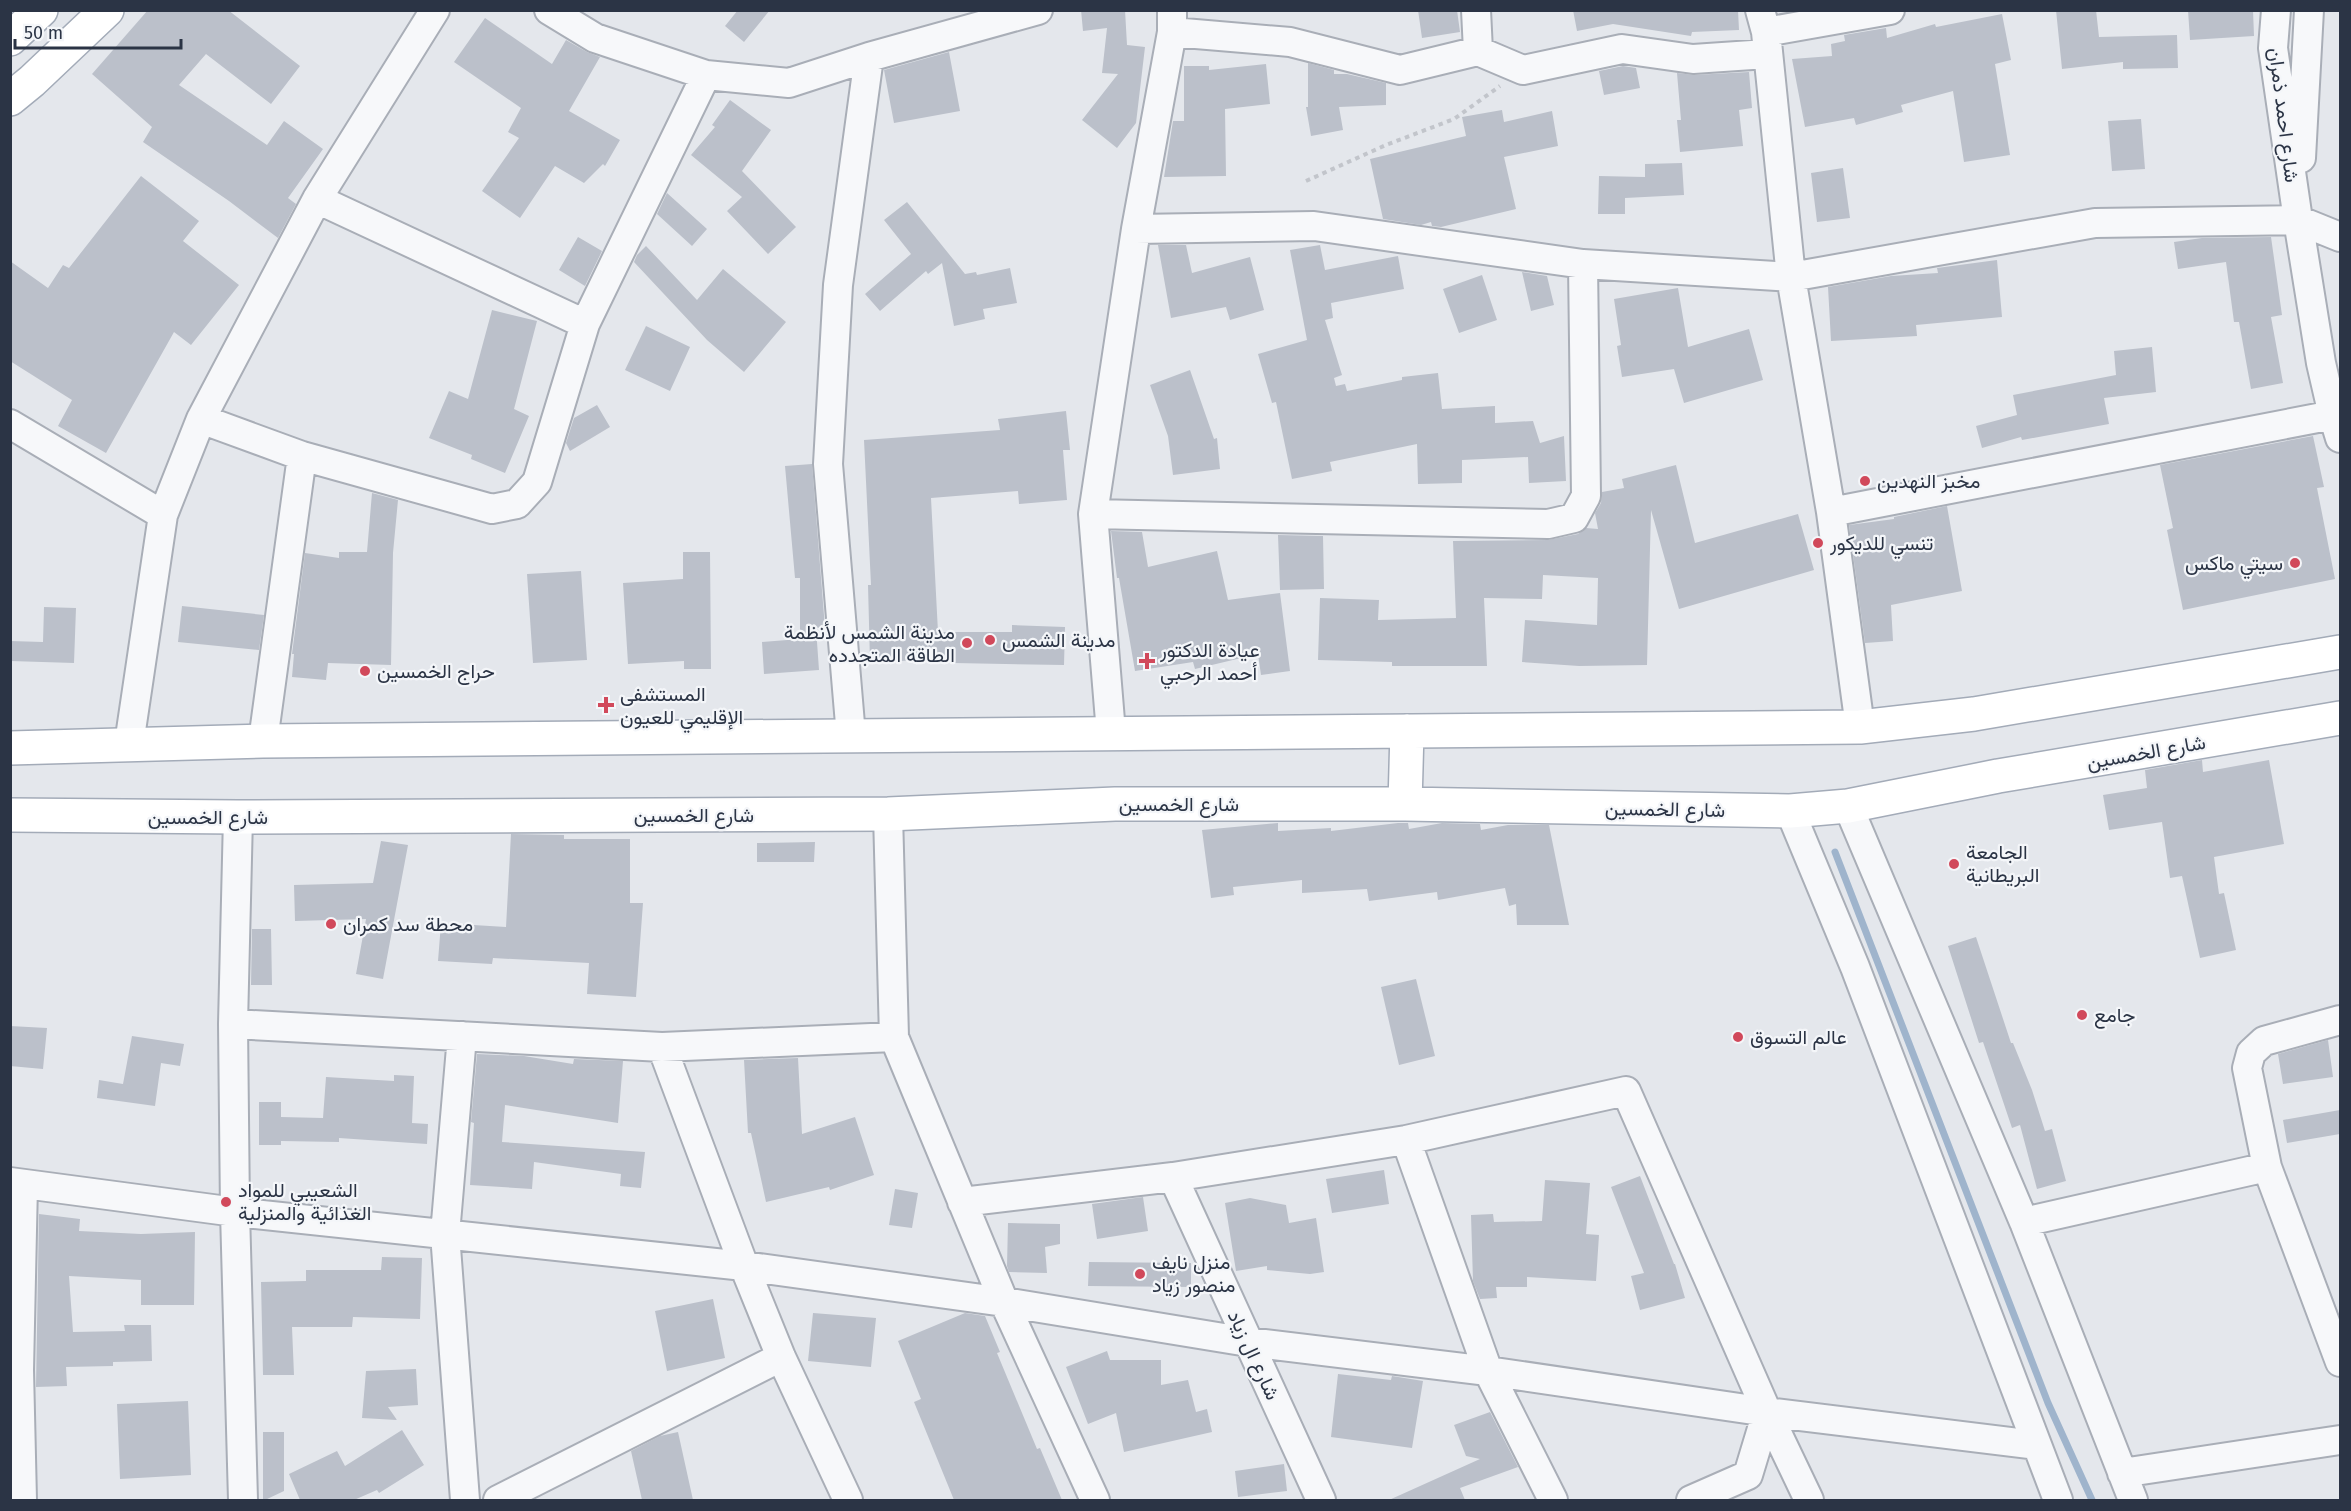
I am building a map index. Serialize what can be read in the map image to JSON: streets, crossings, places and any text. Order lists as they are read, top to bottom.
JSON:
{
  "streets": {
    "main road": ["شارع الخمسين"],
    "street": ["شارع احمد ذمران", "شارع ال زياد"]
  },
  "places": {
    "other": [
      "مخبز النهدين",
      "تنسي للديكور",
      "سيتي ماكس",
      "مدينة الشمس",
      "مدينة الشمس لأنظمة الطاقة المتجدده",
      "حراج الخمسين",
      "الجامعة البريطانية",
      "محطة سد كمران",
      "جامع",
      "عالم التسوق",
      "الشعيبي للمواد الغذائية والمنزلية",
      "منزل نايف منصور زياد"
    ],
    "health": ["عيادة الدكتور أحمد الرحبي", "المستشفى الإقليمي للعيون"]
  },
  "scale_bar": "50 m"
}
